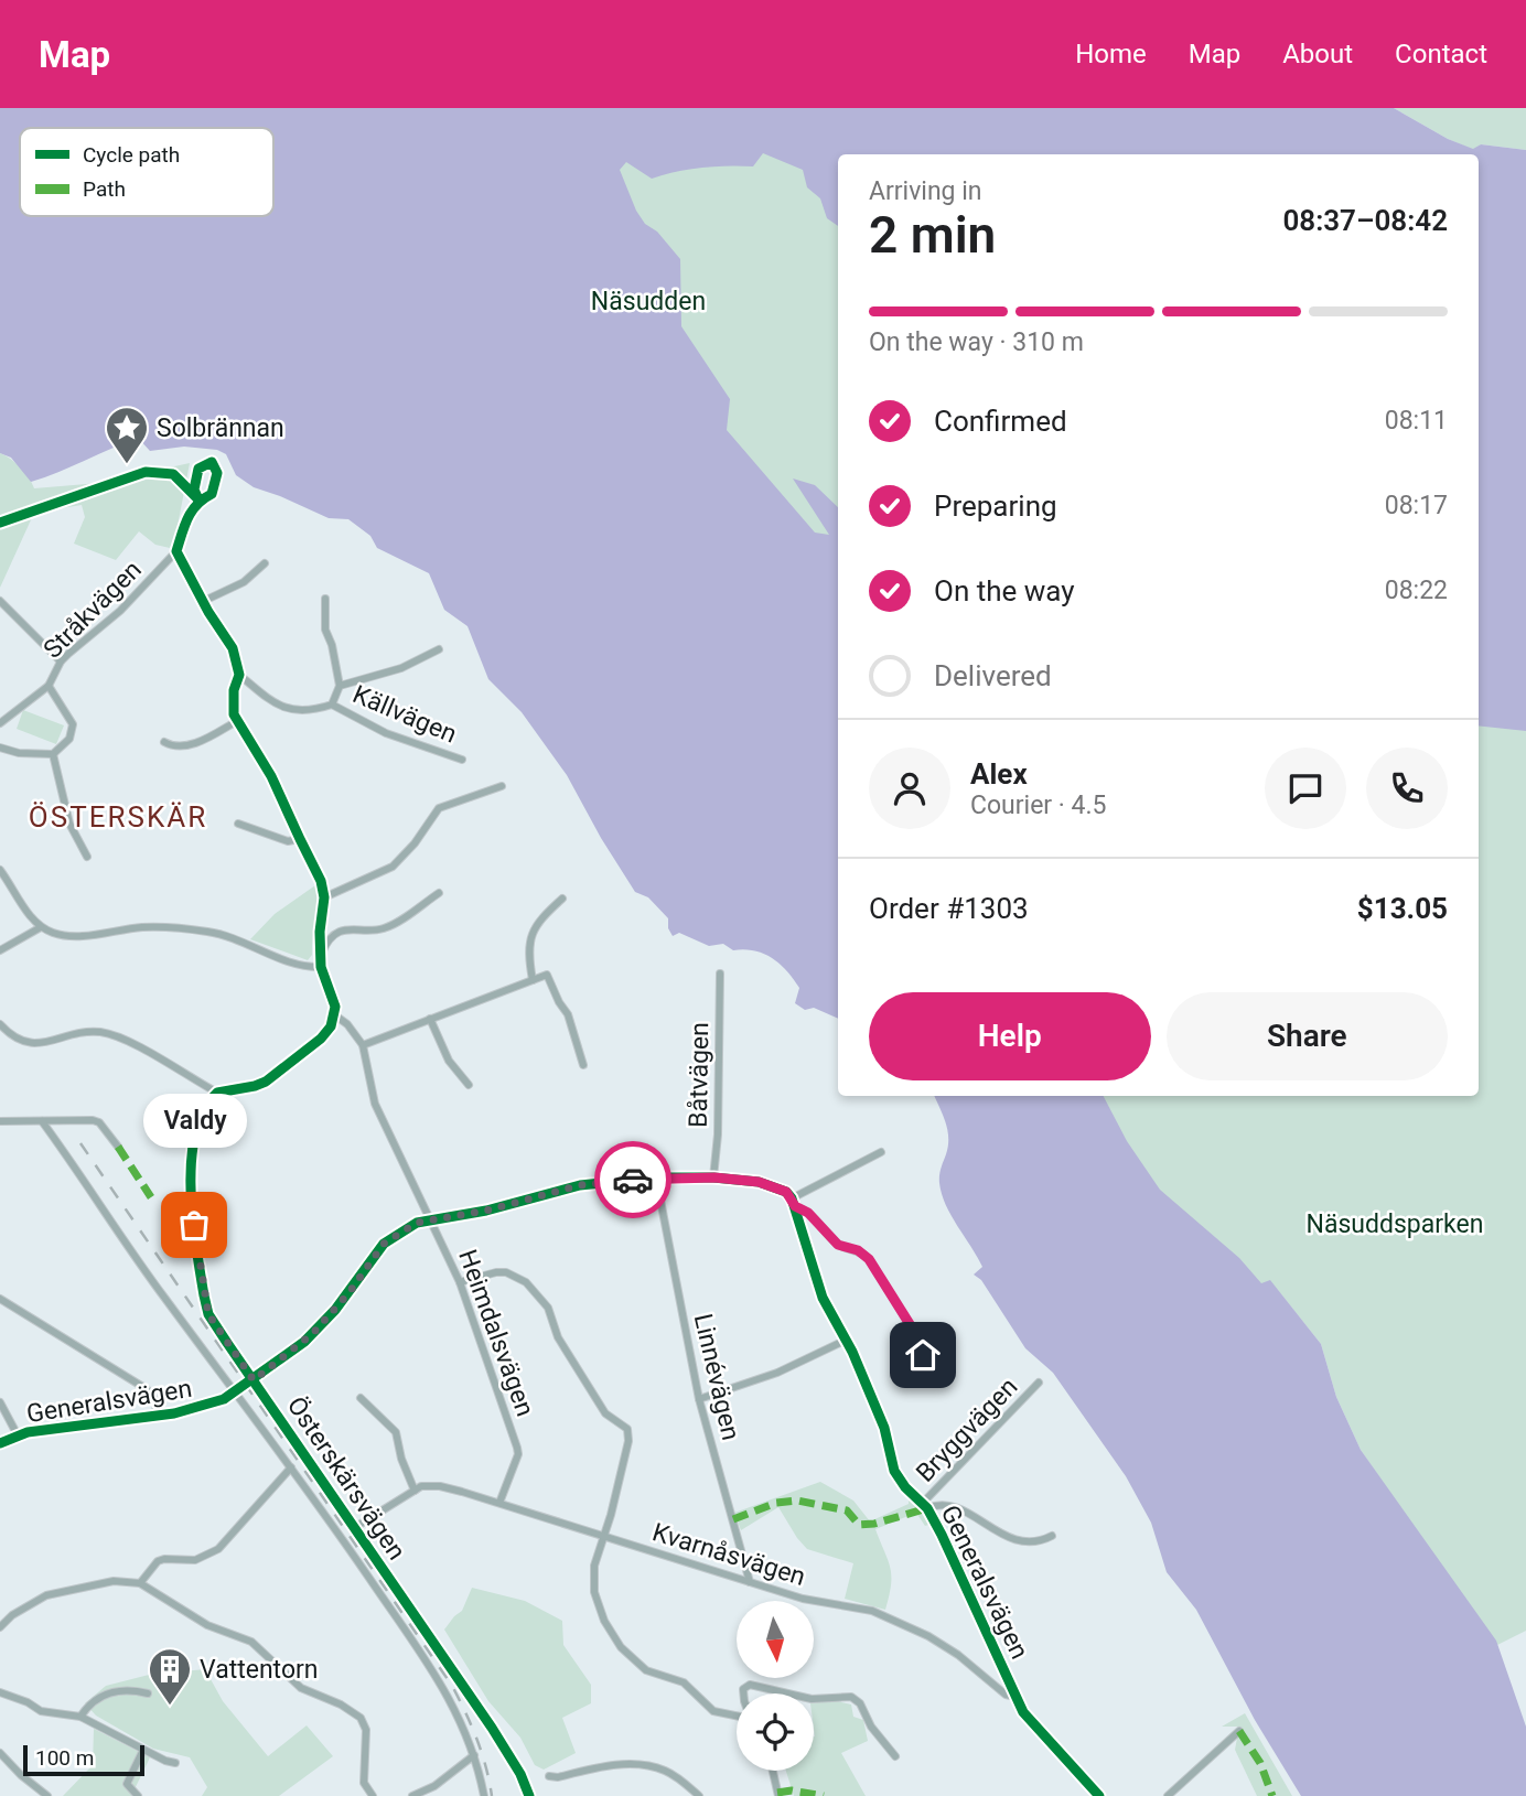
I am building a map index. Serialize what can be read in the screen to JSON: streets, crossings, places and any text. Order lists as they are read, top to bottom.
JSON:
{
  "streets": {
    "street": [
      "Stråkvägen",
      "Källvägen",
      "Båtvägen",
      "Heimdalsvägen",
      "Linnévägen",
      "Generalsvägen",
      "Bryggvägen",
      "Österskärsvägen",
      "Kvarnåsvägen"
    ]
  },
  "crossings": [
    ["Båtvägen", "Generalsvägen"],
    ["Heimdalsvägen", "Generalsvägen"],
    ["Heimdalsvägen", "Kvarnåsvägen"],
    ["Linnévägen", "Generalsvägen"],
    ["Linnévägen", "Kvarnåsvägen"],
    ["Generalsvägen", "Bryggvägen"],
    ["Generalsvägen", "Österskärsvägen"],
    ["Generalsvägen", "Kvarnåsvägen"],
    ["Österskärsvägen", "Kvarnåsvägen"]
  ],
  "districts": ["ÖSTERSKÄR"],
  "parks": ["Näsudden", "Näsuddsparken"],
  "places": {
    "place": ["Solbrännan"],
    "other": ["Valdy"],
    "building": ["Vattentorn"]
  },
  "legend": ["Cycle path", "Path"],
  "scale_bar": "100 m",
  "north": "bottom",
  "page": {
    "header": "Map",
    "nav": [
      "Home",
      "Map",
      "About",
      "Contact"
    ],
    "heading": ["2 min", "Arriving in", "08:37–08:42"],
    "panel": [
      "Alex",
      "Courier · 4.5",
      "Order #1303",
      "$13.05"
    ],
    "bar": "On the way · 310 m",
    "list": [
      ["Confirmed", "08:11"],
      ["Preparing", "08:17"],
      ["On the way", "08:22"],
      "Delivered"
    ],
    "buttons": ["Help", "Share"],
    "bubble": "Valdy",
    "scale": "100 m"
  }
}
